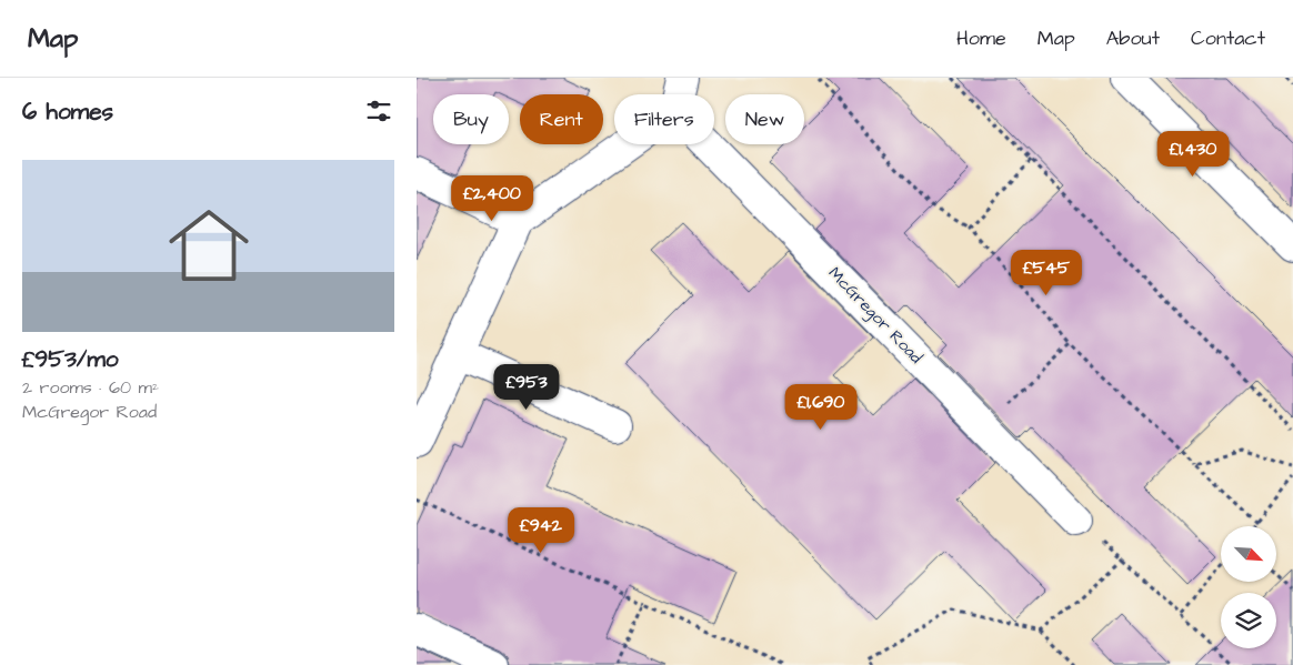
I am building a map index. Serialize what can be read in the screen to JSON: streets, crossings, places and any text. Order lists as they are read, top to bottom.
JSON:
{
  "streets": {
    "street": ["McGregor Road"]
  },
  "north": "bottom right",
  "page": {
    "header": "Map",
    "nav": [
      "Home",
      "Map",
      "About",
      "Contact"
    ],
    "heading": "6 homes",
    "chip": [
      "Buy",
      "Rent",
      "Filters",
      "New"
    ],
    "price": [
      "£1,430",
      "£2,400",
      "£545",
      "£953",
      "£1,690",
      "£942"
    ],
    "list": [
      {
        "name": "£953/mo",
        "note": "2 rooms · 60 m² · McGregor Road"
      }
    ]
  }
}
